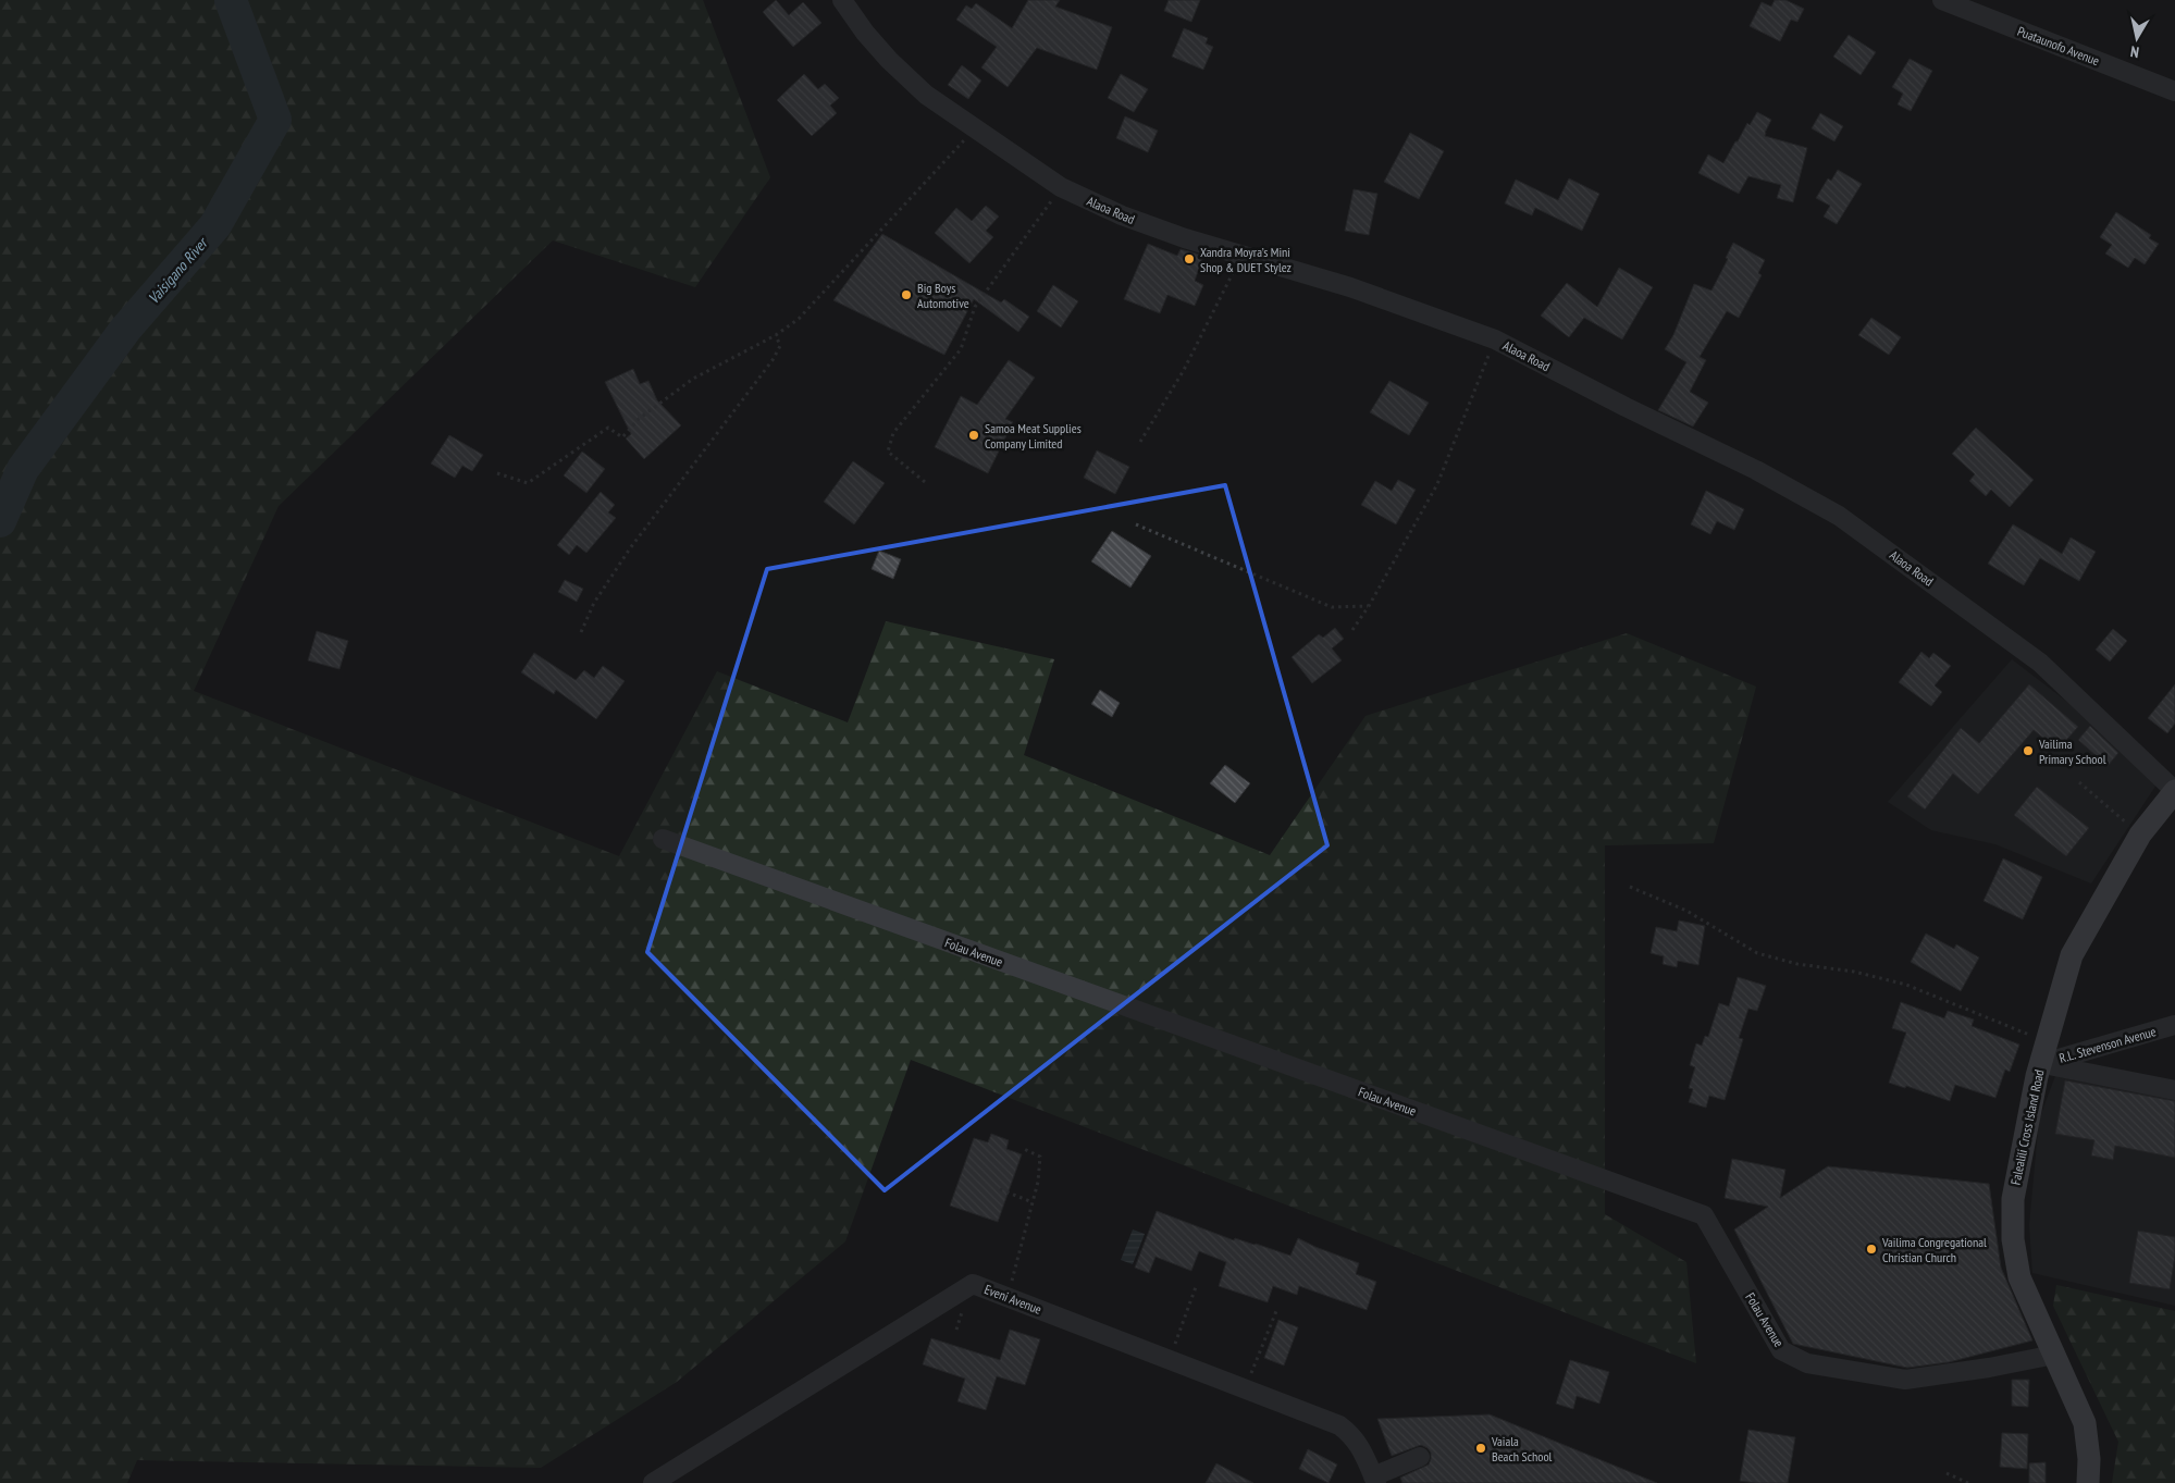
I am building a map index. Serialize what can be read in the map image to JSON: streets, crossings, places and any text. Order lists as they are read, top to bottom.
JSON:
{
  "streets": {
    "main road": ["Falealili Cross Island Road"],
    "street": [
      "Puataunofo Avenue",
      "Alaoa Road",
      "Folau Avenue",
      "R.L. Stevenson Avenue",
      "Eveni Avenue"
    ]
  },
  "crossings": [
    ["Alaoa Road", "Falealili Cross Island Road"],
    ["Folau Avenue", "Falealili Cross Island Road"],
    ["R.L. Stevenson Avenue", "Falealili Cross Island Road"]
  ],
  "water": ["Vaisigano River"],
  "places": [
    "Xandra Moyra’s Mini Shop & DUET Stylez",
    "Big Boys Automotive",
    "Samoa Meat Supplies Company Limited",
    "Vailima Primary School",
    "Vailima Congregational Christian Church",
    "Vaiala Beach School"
  ],
  "north": "bottom"
}
